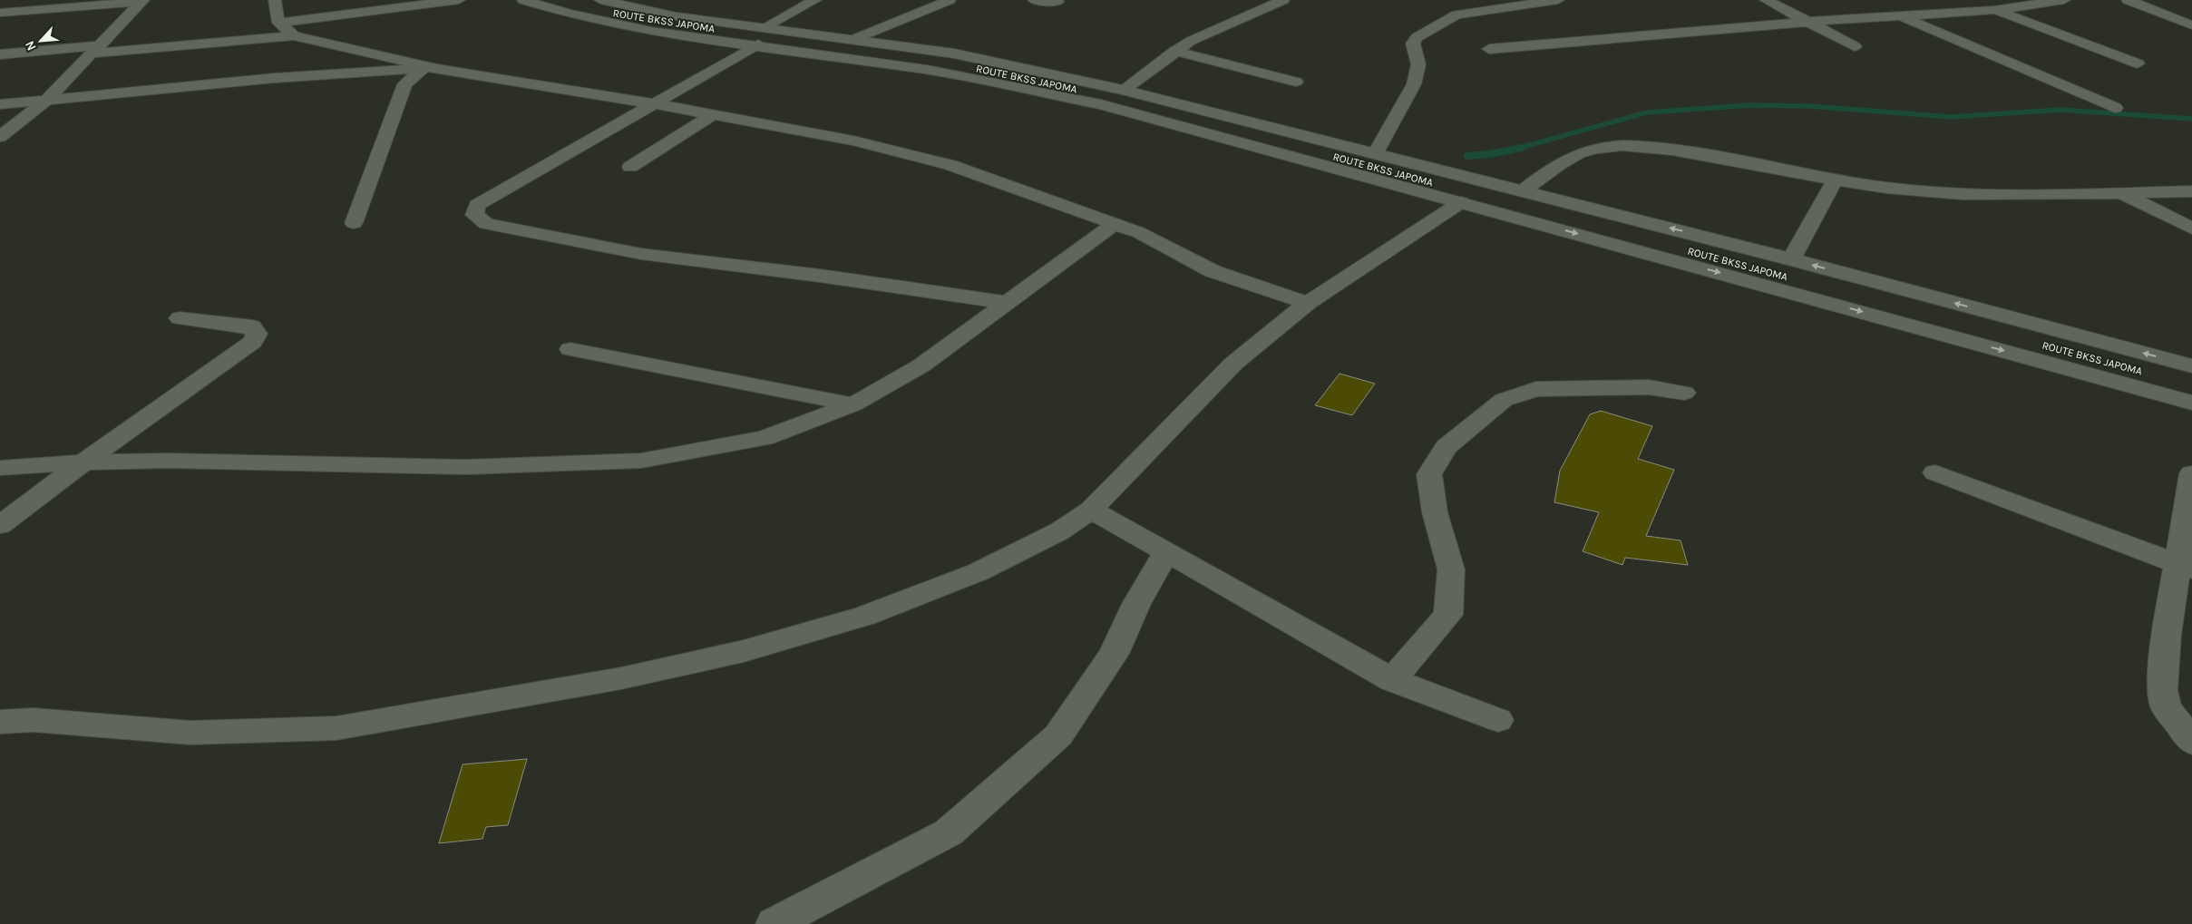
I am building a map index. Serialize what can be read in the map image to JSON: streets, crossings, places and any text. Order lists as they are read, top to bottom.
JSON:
{
  "streets": {
    "street": ["ROUTE BKSS JAPOMA"]
  },
  "north": "bottom left"
}
